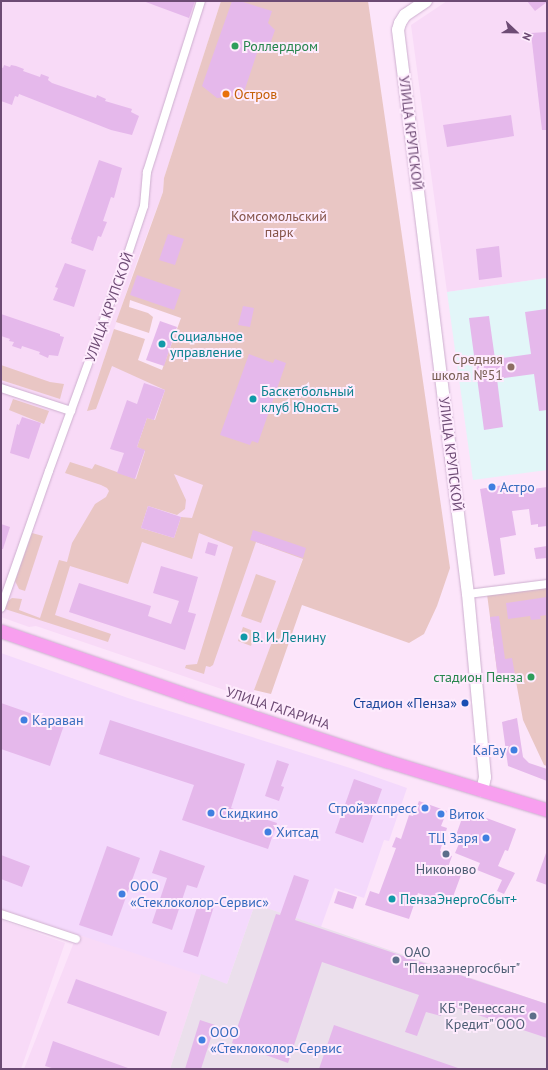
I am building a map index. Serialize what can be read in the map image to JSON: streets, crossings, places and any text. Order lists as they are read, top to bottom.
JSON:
{
  "streets": {
    "main road": ["УЛИЦА КРУПСКОЙ", "УЛИЦА ГАГАРИНА"]
  },
  "crossings": [
    ["УЛИЦА КРУПСКОЙ", "УЛИЦА ГАГАРИНА"]
  ],
  "parks": ["Комсомольский парк"],
  "places": [
    "Роллердром",
    "Остров",
    "Социальное управление",
    "Средняя школа №51",
    "Баскетбольный клуб Юность",
    "Астро",
    "В. И. Ленину",
    "стадион Пенза",
    "Стадион «Пенза»",
    "Караван",
    "КаГау",
    "Стройэкспресс",
    "Скидкино",
    "Виток",
    "Хитсад",
    "ТЦ Заря",
    "Никоново",
    "ООО «Стеклоколор-Сервис»",
    "ПензаЭнергоСбыт+",
    "ОАО \"Пензаэнергосбыт\"",
    "КБ \"Ренессанс Кредит\" ООО",
    "ООО «Стеклоколор-Сервис"
  ],
  "north": "right"
}
